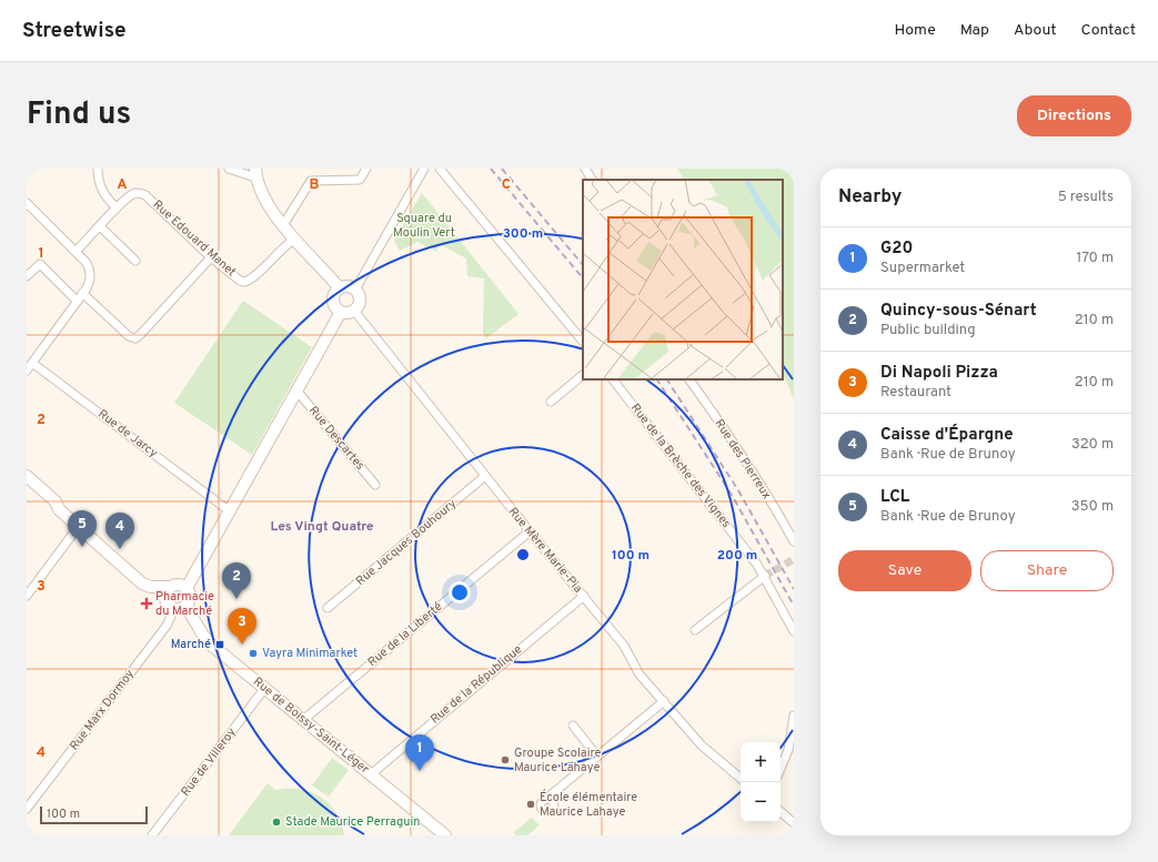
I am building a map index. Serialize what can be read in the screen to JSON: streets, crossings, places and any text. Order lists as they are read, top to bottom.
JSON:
{
  "streets": {
    "main road": ["Rue de Boissy-Saint-Léger"],
    "street": [
      "Rue Edouard Manet",
      "Rue de Jarcy",
      "Rue Descartes",
      "Rue des Pierreux",
      "Rue de la Brèche des Vignes",
      "Rue Jacques Bouhoury",
      "Rue Mère Marie-Pia",
      "Rue de la Liberté",
      "Rue de la République",
      "Rue Marx Dormoy",
      "Rue de Villeroy"
    ]
  },
  "crossings": [
    ["Rue Jacques Bouhoury", "Rue Mère Marie-Pia"],
    ["Rue Mère Marie-Pia", "Rue de la Liberté"],
    ["Rue Mère Marie-Pia", "Rue de la République"],
    ["Rue de la Liberté", "Rue de Boissy-Saint-Léger"],
    ["Rue de la République", "Rue de Boissy-Saint-Léger"],
    ["Rue Marx Dormoy", "Rue de Boissy-Saint-Léger"],
    ["Rue de Boissy-Saint-Léger", "Rue de Villeroy"]
  ],
  "districts": ["Les Vingt Quatre"],
  "parks": ["Square du Moulin Vert"],
  "places": {
    "health": ["Pharmacie du Marché"],
    "transit": ["Marché"],
    "other": [
      "Vayra Minimarket",
      "Groupe Scolaire Maurice Lahaye",
      "École élémentaire Maurice Lahaye",
      "Stade Maurice Perraguin"
    ]
  },
  "scale_bar": "100 m",
  "page": {
    "header": "Streetwise",
    "nav": [
      "Home",
      "Map",
      "About",
      "Contact"
    ],
    "title": "Find us",
    "buttons": [
      "Directions",
      ["Save", "Share"]
    ],
    "heading": ["Nearby", "5 results"],
    "list": [
      {
        "mark": "1",
        "name": "G20",
        "note": "Supermarket",
        "value": "170 m"
      },
      {
        "mark": "2",
        "name": "Quincy-sous-Sénart",
        "note": "Public building",
        "value": "210 m"
      },
      {
        "mark": "3",
        "name": "Di Napoli Pizza",
        "note": "Restaurant",
        "value": "210 m"
      },
      {
        "mark": "4",
        "name": "Caisse d'Épargne",
        "note": "Bank · Rue de Brunoy",
        "value": "320 m"
      },
      {
        "mark": "5",
        "name": "LCL",
        "note": "Bank · Rue de Brunoy",
        "value": "350 m"
      }
    ],
    "pins": [
      "5",
      "4",
      "2",
      "3",
      "1"
    ],
    "map_buttons": ["+", "−"],
    "scale": "100 m"
  },
  "grid": {
    "columns": ["A", "B", "C"],
    "rows": [
      "1",
      "2",
      "3",
      "4"
    ]
  },
  "rings": ["300 m", "100 m", "200 m"]
}
